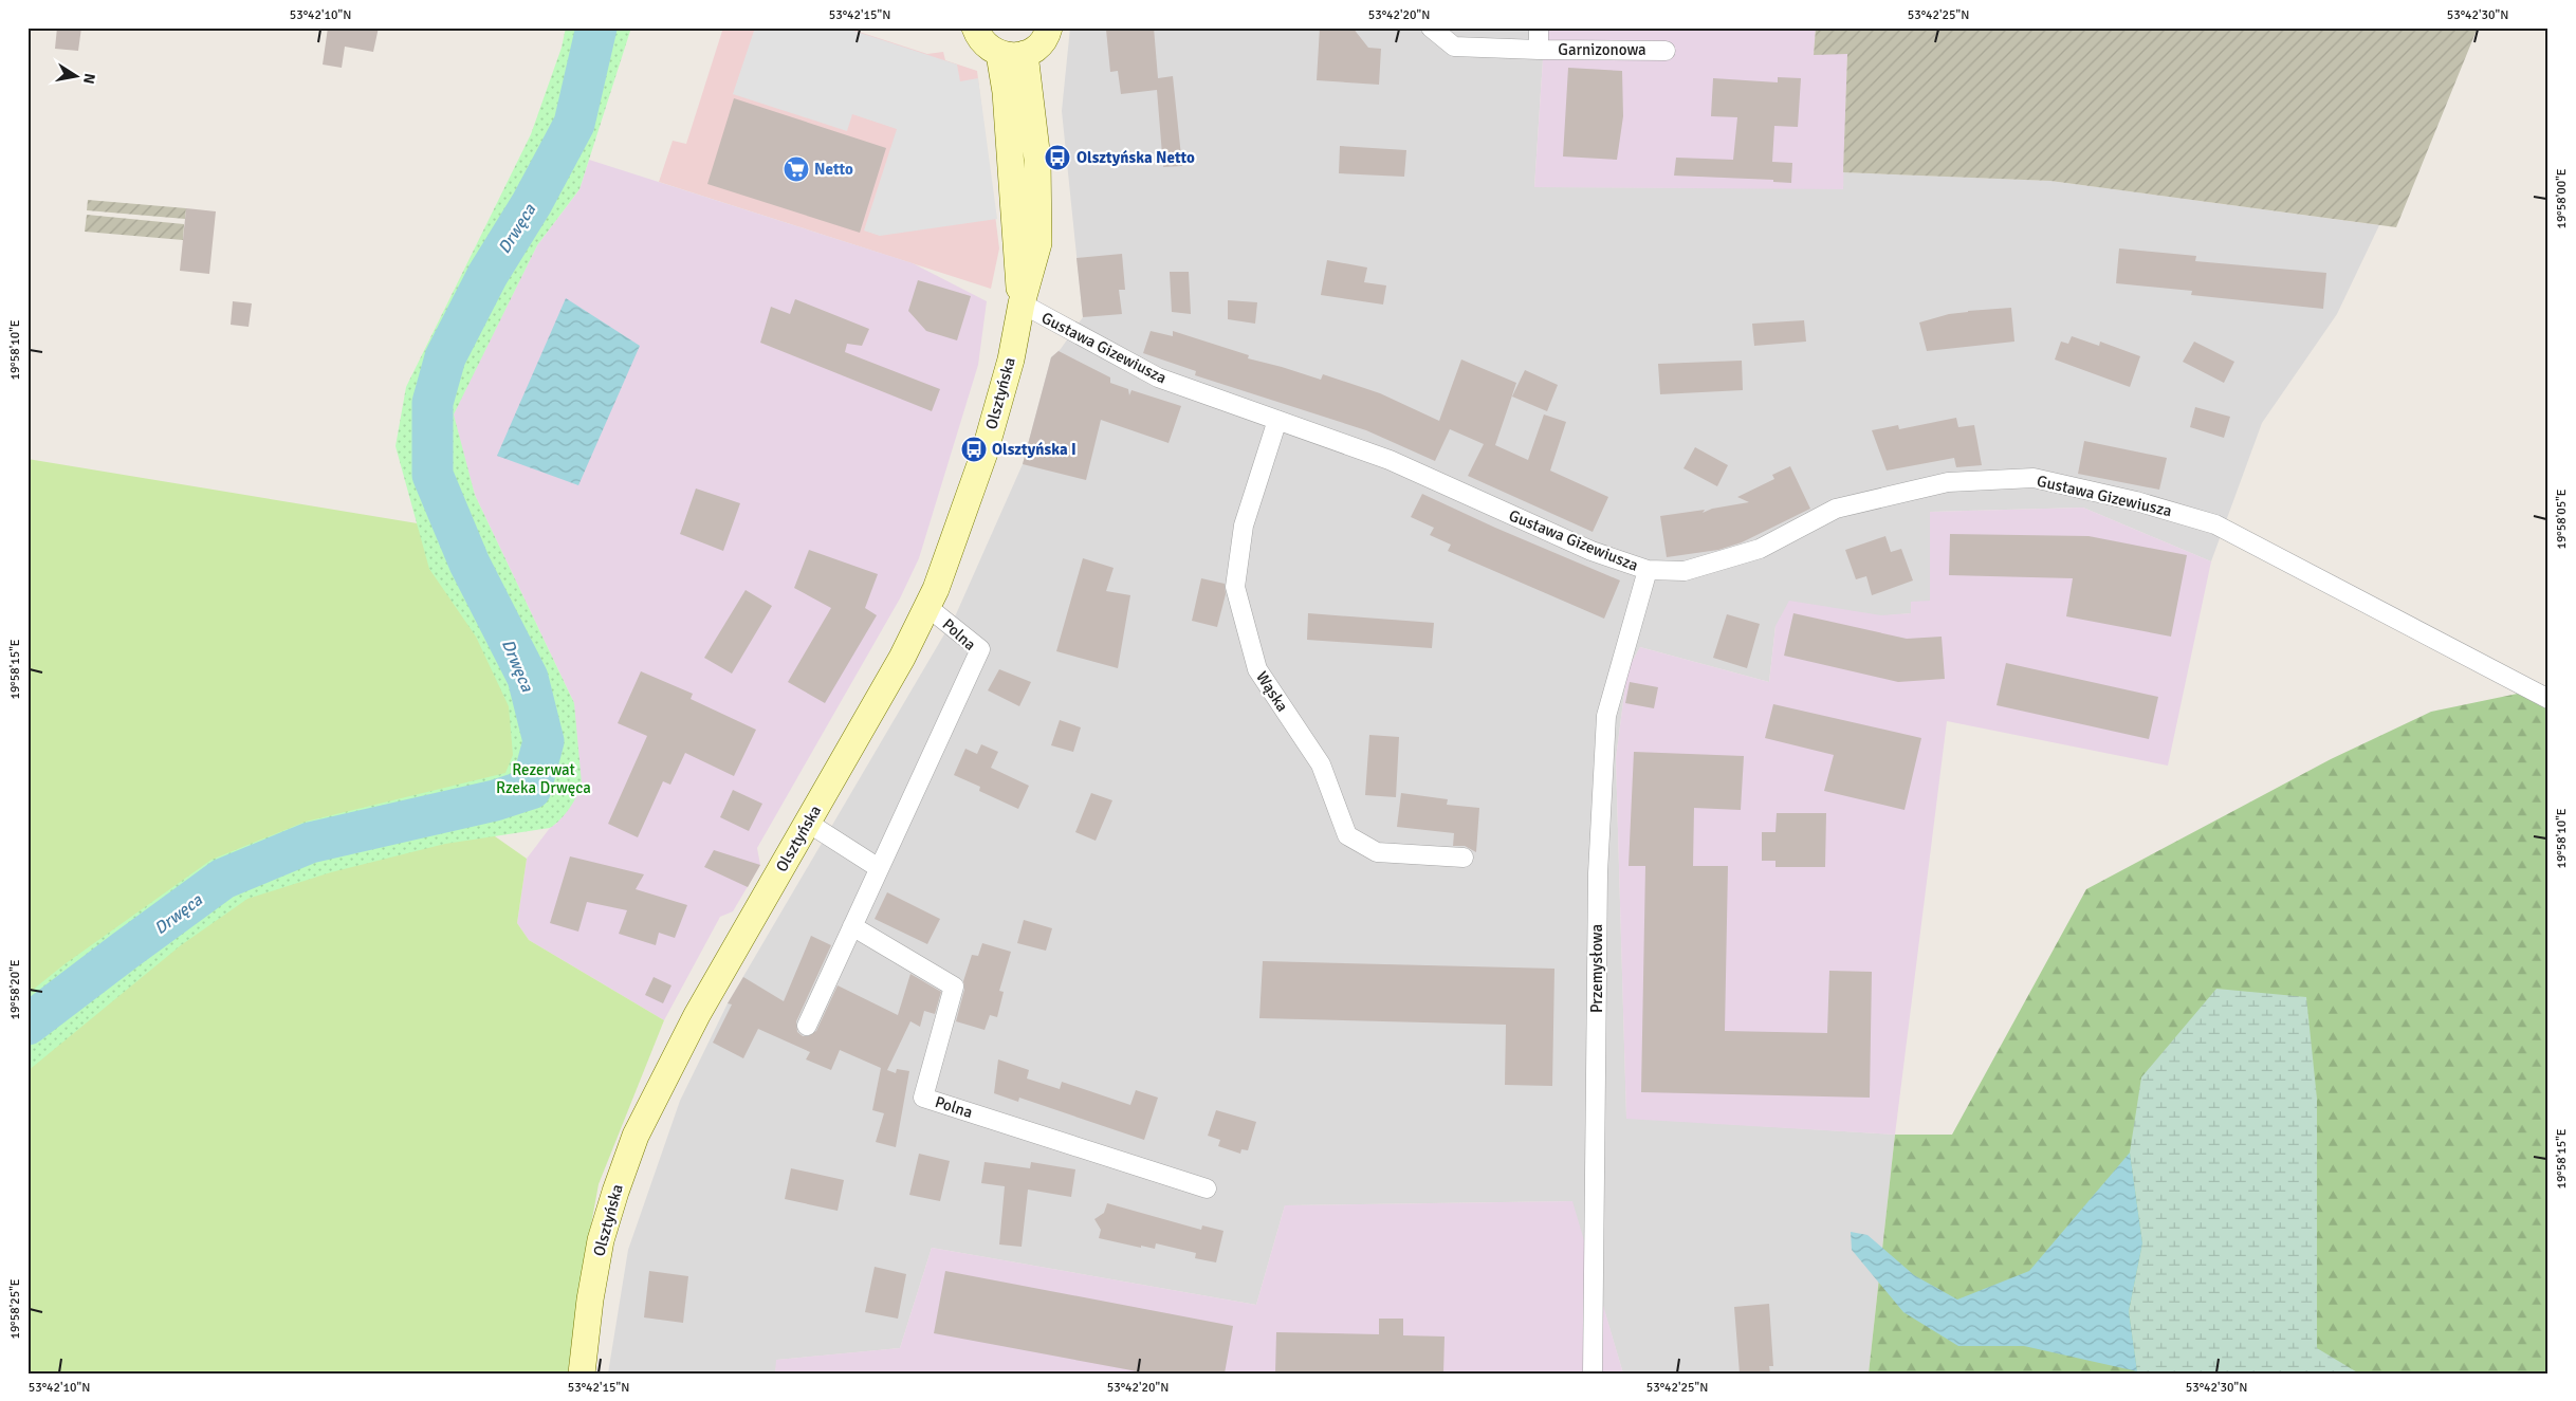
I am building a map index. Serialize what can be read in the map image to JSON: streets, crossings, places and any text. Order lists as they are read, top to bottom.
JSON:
{
  "streets": {
    "street": [
      "Garnizonowa",
      "Gustawa Gizewiusza",
      "Olsztyńska",
      "Polna",
      "Wąska",
      "Przemysłowa"
    ]
  },
  "crossings": [
    ["Gustawa Gizewiusza", "Olsztyńska"],
    ["Gustawa Gizewiusza", "Wąska"],
    ["Gustawa Gizewiusza", "Przemysłowa"],
    ["Olsztyńska", "Polna"]
  ],
  "water": ["Drwęca"],
  "parks": ["Rezerwat Rzeka Drwęca"],
  "places": {
    "bus stop": ["Olsztyńska Netto", "Olsztyńska I"],
    "supermarket": ["Netto"]
  },
  "north": "right",
  "coordinates": [
    "53°42'10\"N",
    "53°42'15\"N",
    "53°42'20\"N",
    "53°42'25\"N",
    "53°42'30\"N",
    "19°58'00\"E",
    "19°58'10\"E",
    "19°58'05\"E",
    "19°58'15\"E",
    "19°58'20\"E",
    "19°58'25\"E"
  ]
}
